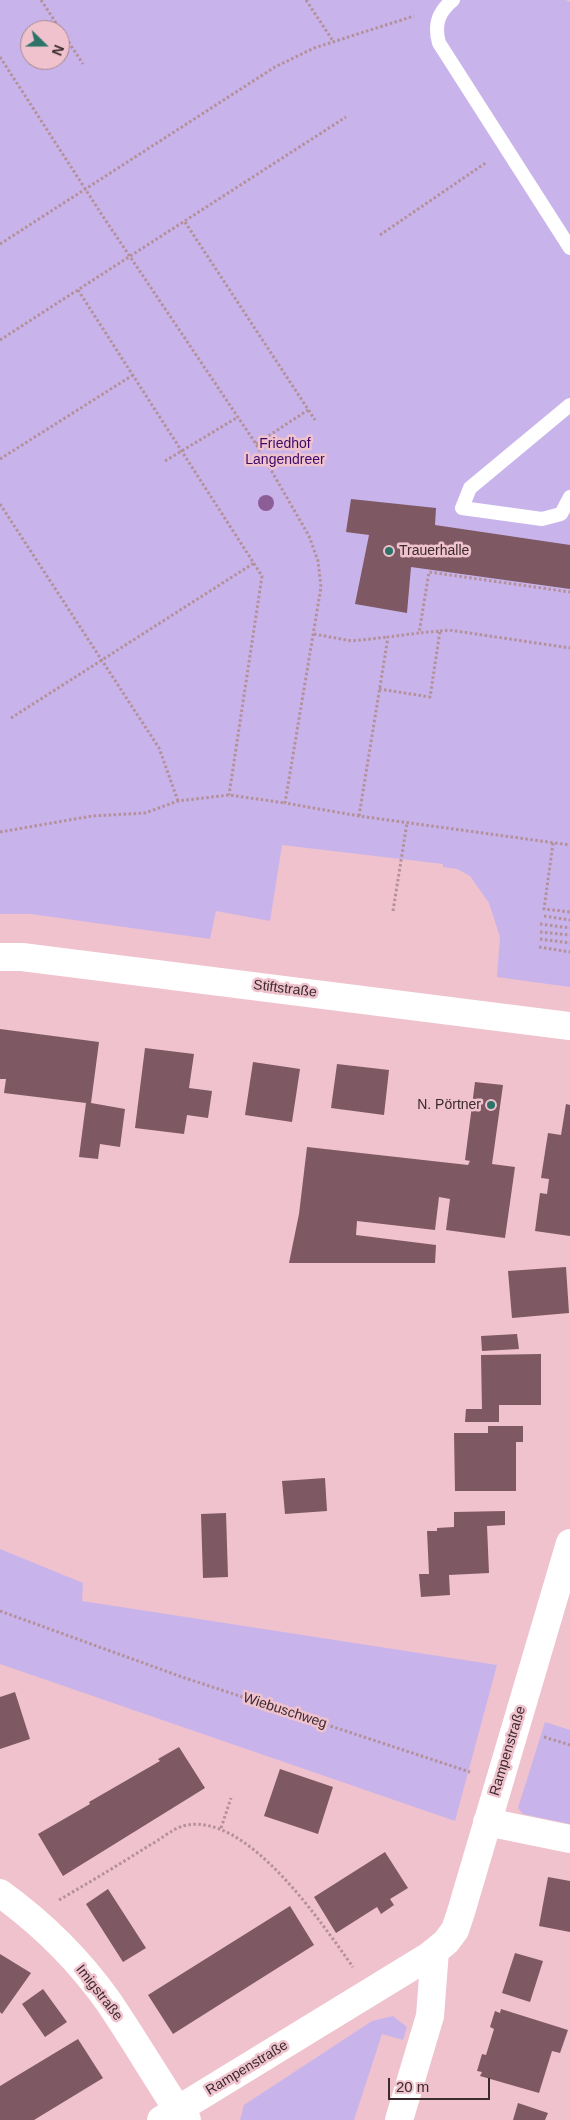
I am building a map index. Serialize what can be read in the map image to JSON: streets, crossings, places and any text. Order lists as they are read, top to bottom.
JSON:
{
  "streets": {
    "street": ["Stiftstraße", "Rampenstraße", "Imigstraße"],
    "path": ["Wiebuschweg"]
  },
  "crossings": [
    ["Wiebuschweg", "Rampenstraße"],
    ["Rampenstraße", "Imigstraße"]
  ],
  "parks": ["Friedhof Langendreer"],
  "places": ["Trauerhalle", "N. Pörtner"],
  "scale_bar": "20 m",
  "north": "right"
}
